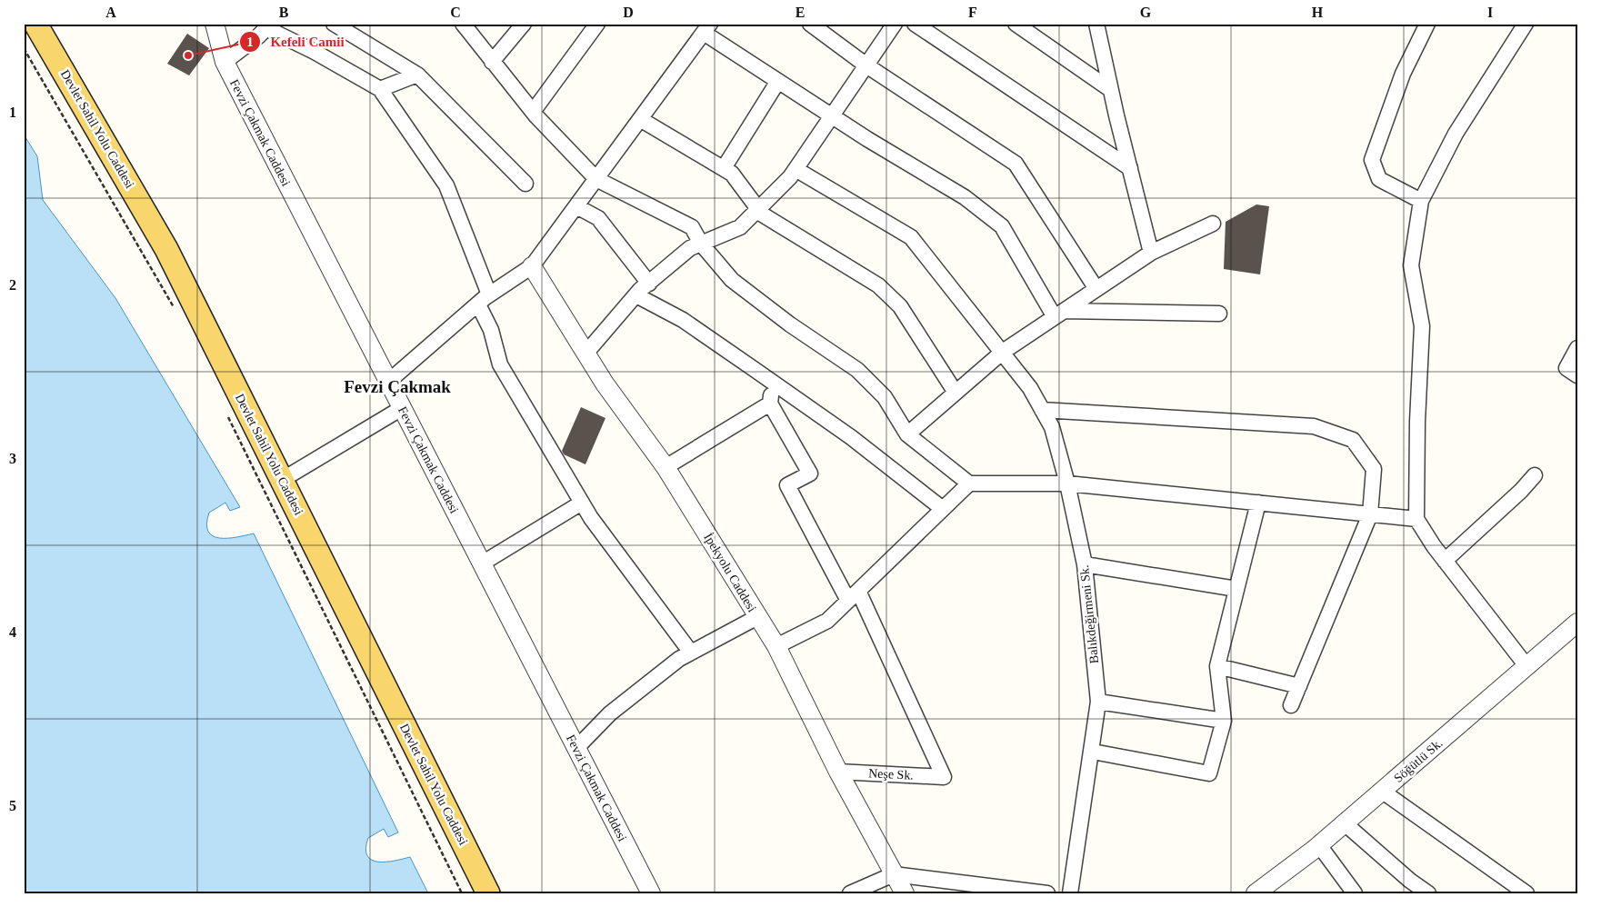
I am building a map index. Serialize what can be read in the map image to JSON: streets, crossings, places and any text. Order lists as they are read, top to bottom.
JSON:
{
  "streets": {
    "main road": ["Devlet Sahil Yolu Caddesi"],
    "street": [
      "Fevzi Çakmak Caddesi",
      "İpekyolu Caddesi",
      "Balıkdeğirmeni Sk.",
      "Söğütlü Sk.",
      "Neşe Sk."
    ]
  },
  "crossings": [
    ["İpekyolu Caddesi", "Neşe Sk."]
  ],
  "districts": ["Fevzi Çakmak"],
  "places": ["Kefeli Camii"],
  "grid": {
    "columns": [
      "A",
      "B",
      "C",
      "D",
      "E",
      "F",
      "G",
      "H",
      "I"
    ],
    "rows": [
      "1",
      "2",
      "3",
      "4",
      "5"
    ]
  }
}
